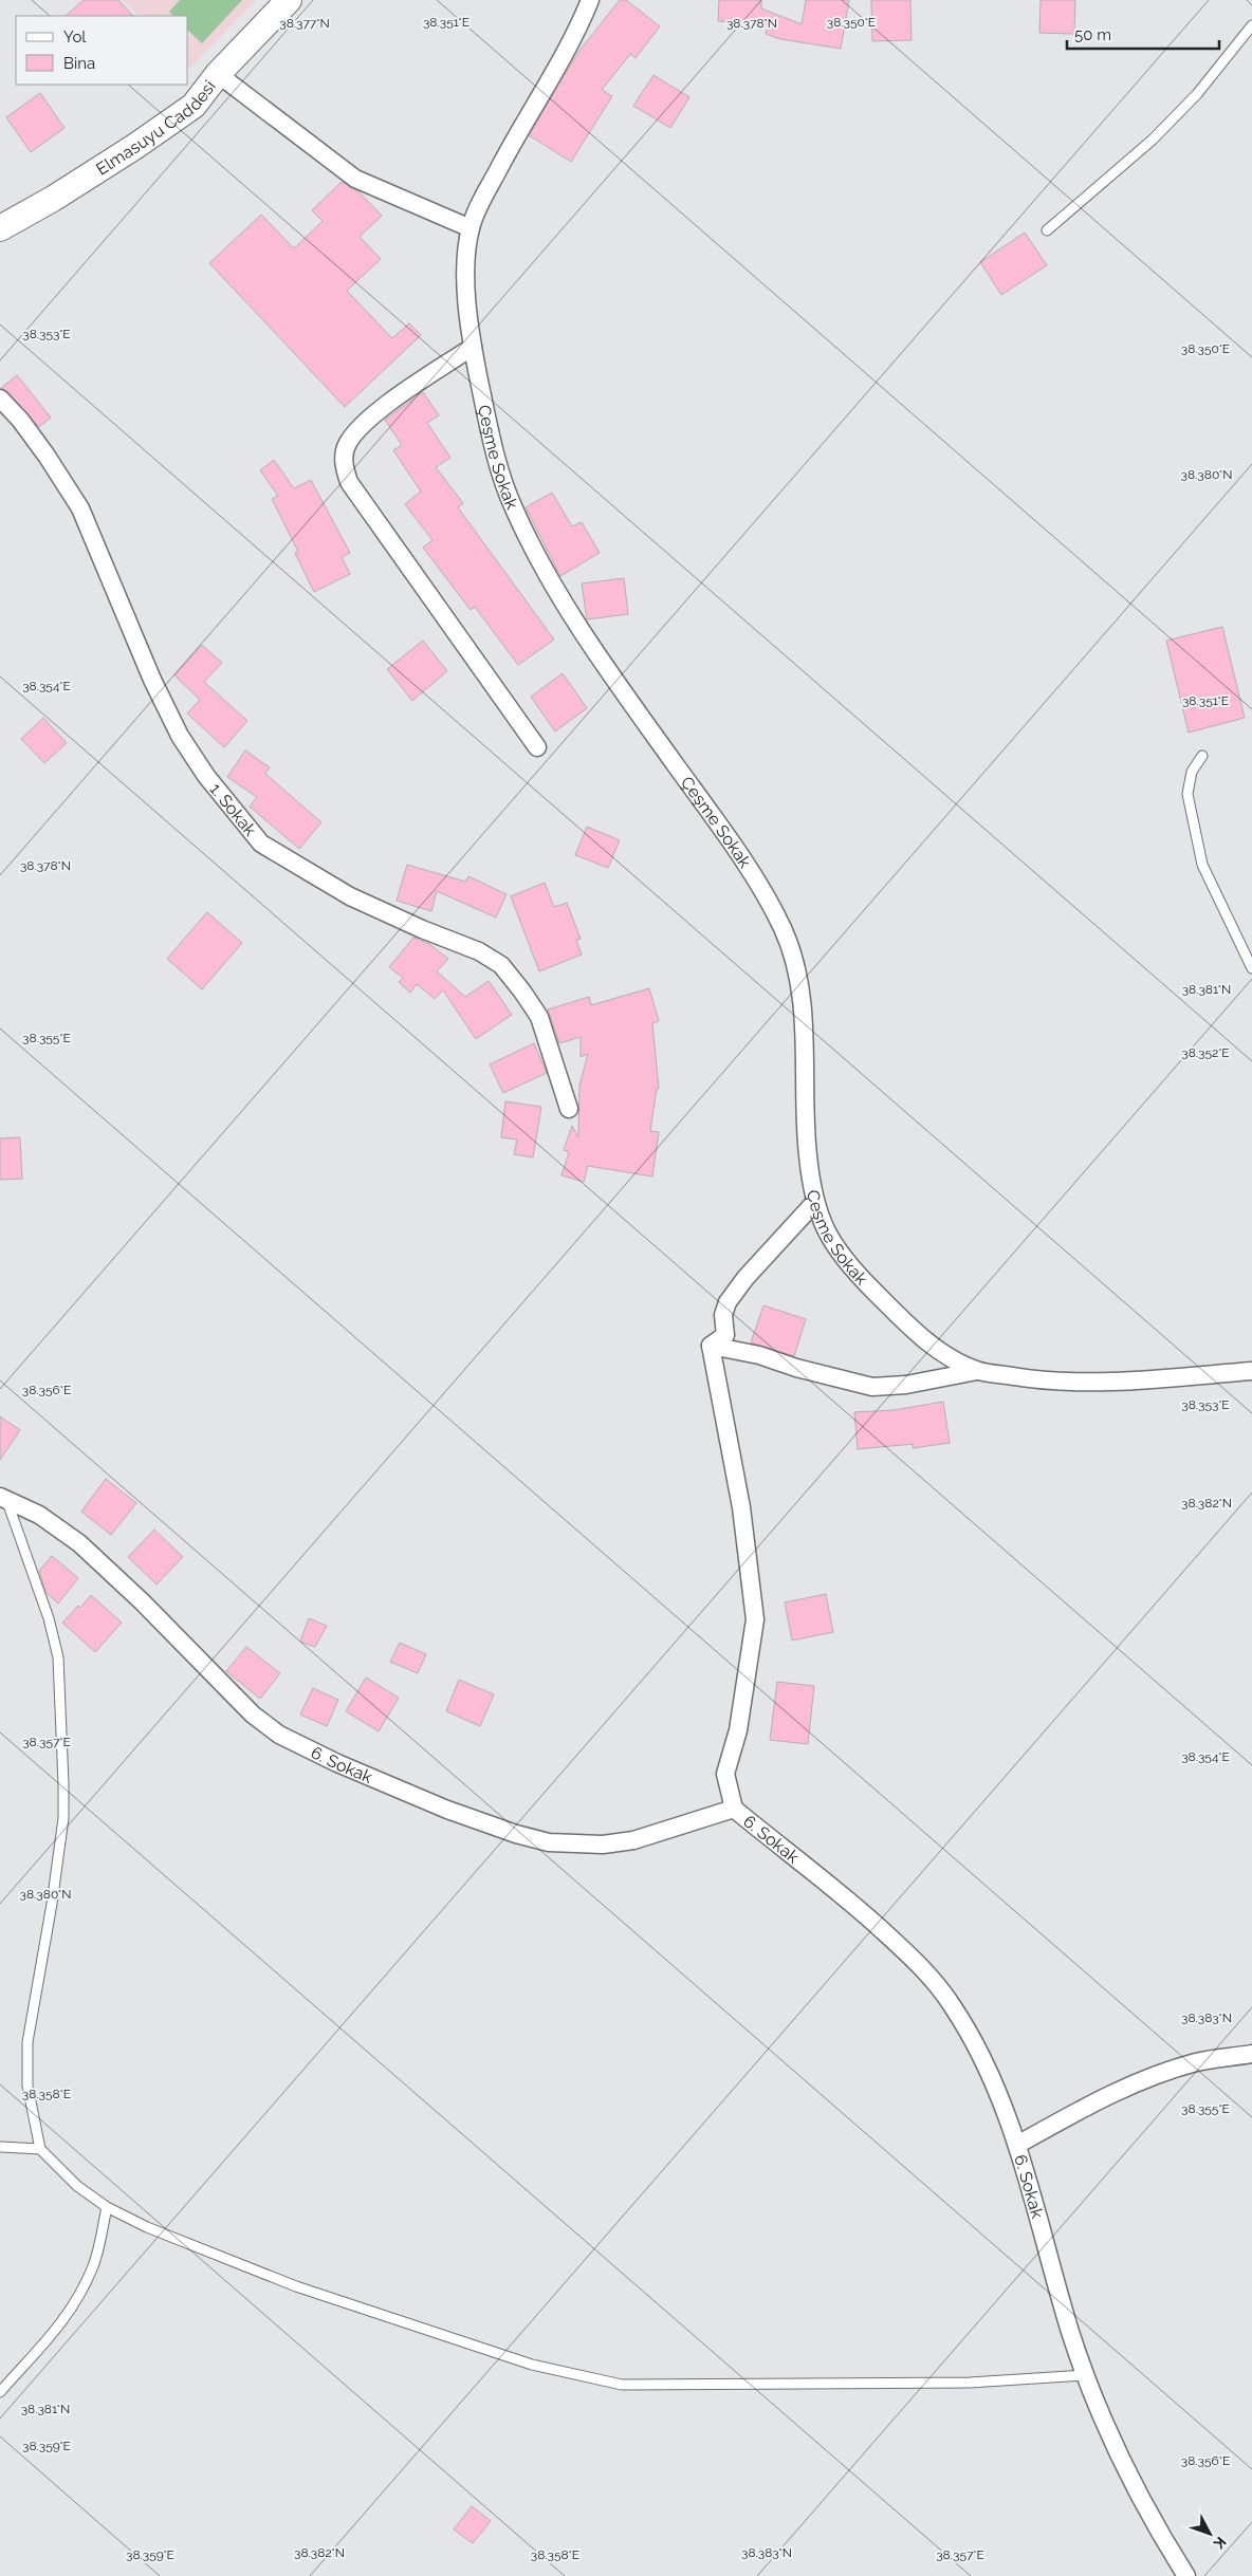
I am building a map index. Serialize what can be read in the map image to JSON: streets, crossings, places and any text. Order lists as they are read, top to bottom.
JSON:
{
  "streets": {
    "street": [
      "Elmasuyu Caddesi",
      "Çeşme Sokak",
      "1. Sokak",
      "6. Sokak"
    ]
  },
  "legend": ["Yol", "Bina"],
  "scale_bar": "50 m",
  "north": "bottom right",
  "coordinates": [
    "38.351°E",
    "38.350°E",
    "38.377°N",
    "38.378°N",
    "38.353°E",
    "38.380°N",
    "38.354°E",
    "38.381°N",
    "38.355°E",
    "38.352°E",
    "38.356°E",
    "38.382°N",
    "38.357°E",
    "38.383°N",
    "38.358°E",
    "38.359°E"
  ]
}
